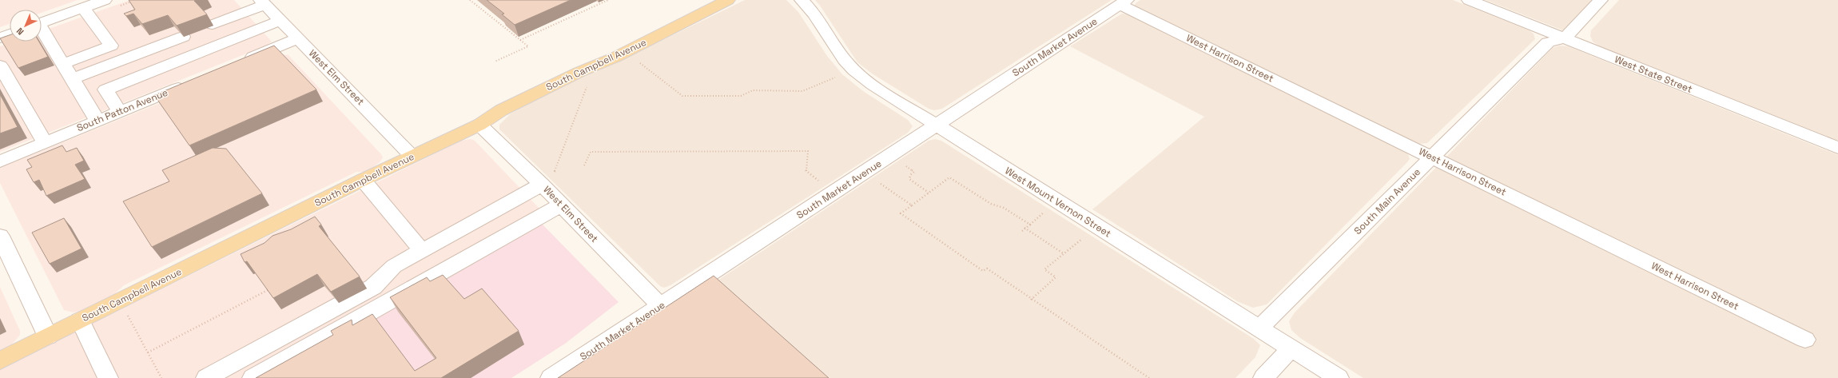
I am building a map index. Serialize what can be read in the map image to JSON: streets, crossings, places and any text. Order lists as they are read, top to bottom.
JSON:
{
  "streets": {
    "main road": ["South Campbell Avenue"],
    "street": [
      "South Market Avenue",
      "West Harrison Street",
      "West State Street",
      "West Elm Street",
      "South Patton Avenue",
      "South Main Avenue",
      "West Mount Vernon Street"
    ]
  },
  "crossings": [
    ["South Market Avenue", "West Harrison Street"],
    ["South Market Avenue", "West Elm Street"],
    ["South Market Avenue", "West Mount Vernon Street"],
    ["West Harrison Street", "South Main Avenue"],
    ["South Campbell Avenue", "West Elm Street"],
    ["West State Street", "South Main Avenue"],
    ["South Main Avenue", "West Mount Vernon Street"]
  ],
  "north": "bottom left"
}
